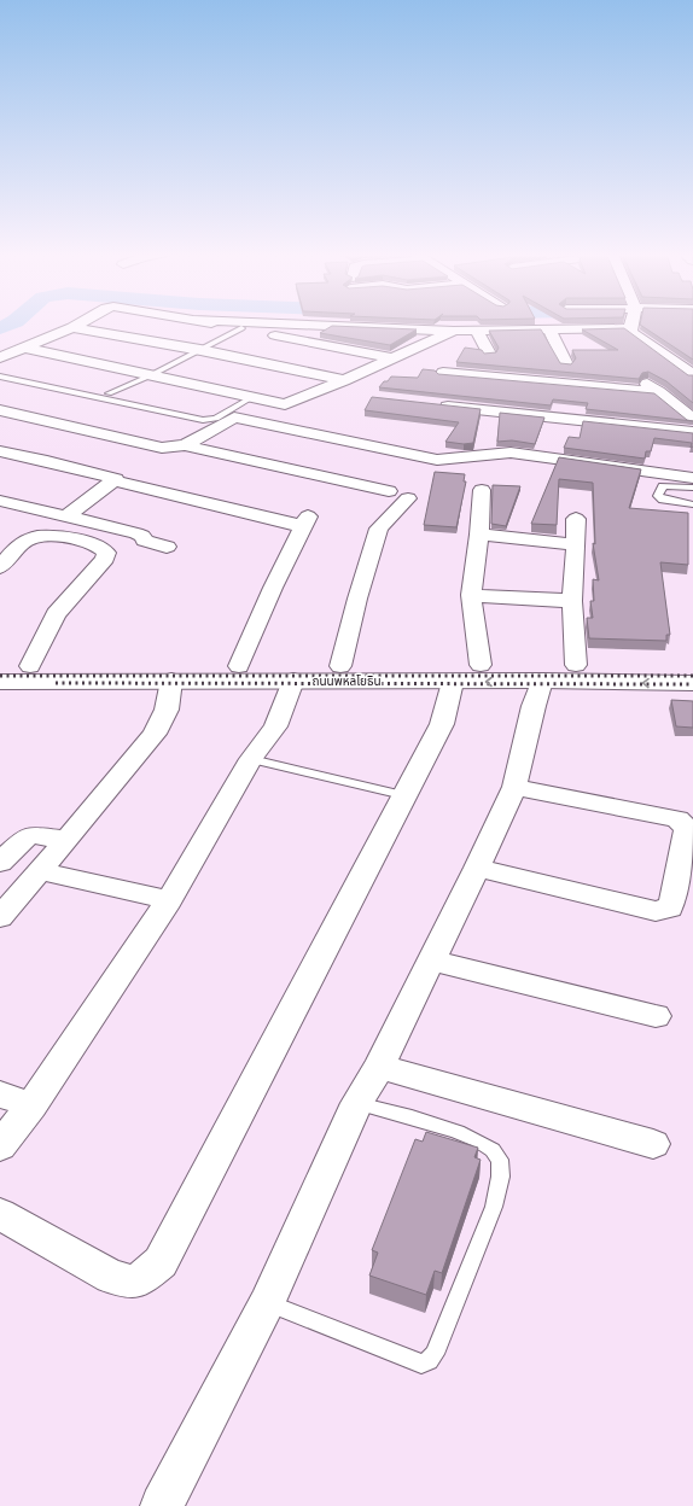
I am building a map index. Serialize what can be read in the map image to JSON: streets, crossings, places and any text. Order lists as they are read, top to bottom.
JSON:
{
  "streets": {
    "main road": ["ถนนพหลโยธิน"]
  }
}
